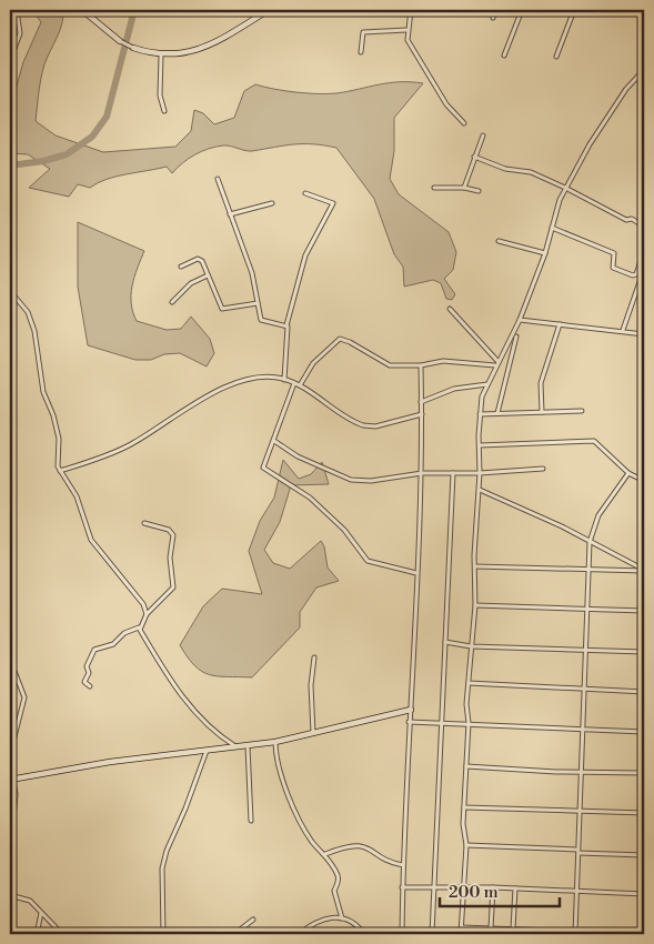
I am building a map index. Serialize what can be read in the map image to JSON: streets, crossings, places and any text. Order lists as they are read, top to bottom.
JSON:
{
  "scale_bar": "200 m"
}
